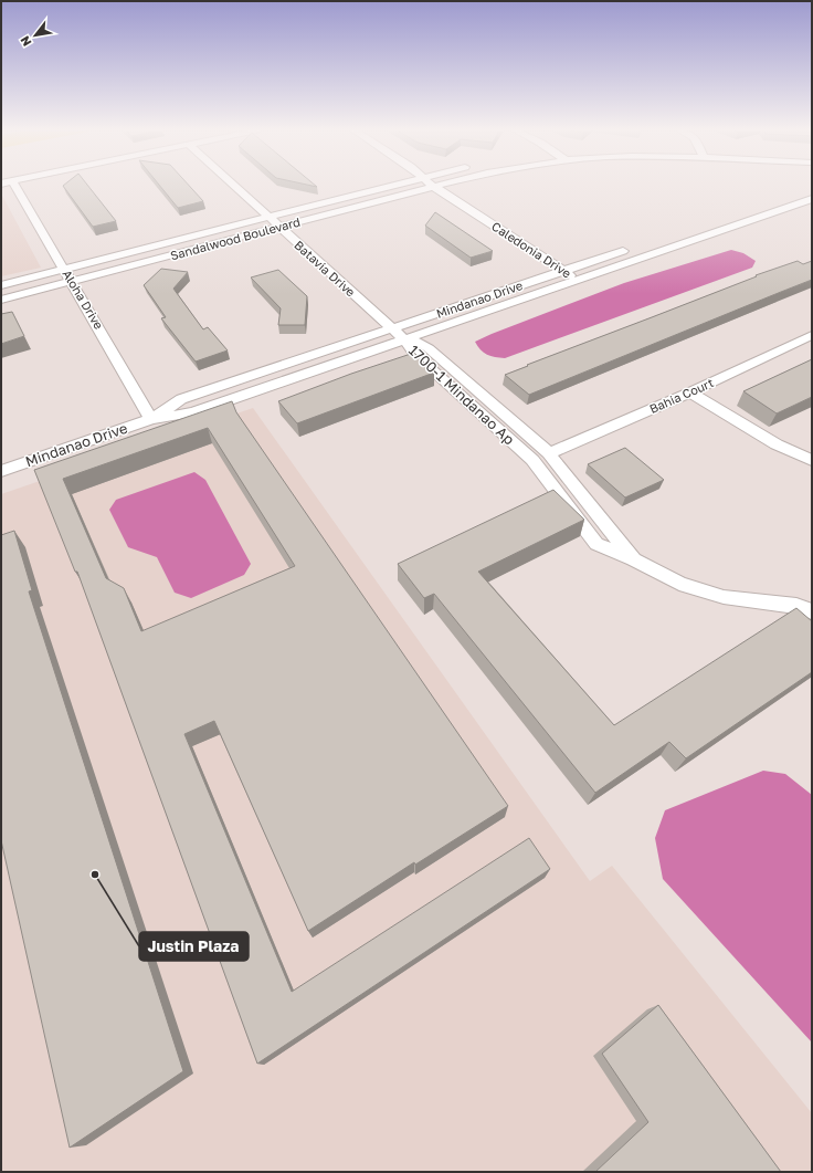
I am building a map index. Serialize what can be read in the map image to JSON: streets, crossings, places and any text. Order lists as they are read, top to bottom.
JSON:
{
  "streets": {
    "street": [
      "Sandalwood Boulevard",
      "Caledonia Drive",
      "Batavia Drive",
      "Aloha Drive",
      "Mindanao Drive",
      "1700-1 Mindanao Ap",
      "Bahia Court"
    ]
  },
  "crossings": [
    ["Sandalwood Boulevard", "Caledonia Drive"],
    ["Sandalwood Boulevard", "Batavia Drive"],
    ["Sandalwood Boulevard", "Aloha Drive"],
    ["Caledonia Drive", "Mindanao Drive"],
    ["Batavia Drive", "Mindanao Drive"],
    ["Batavia Drive", "1700-1 Mindanao Ap"],
    ["Aloha Drive", "Mindanao Drive"],
    ["Mindanao Drive", "1700-1 Mindanao Ap"],
    ["1700-1 Mindanao Ap", "Bahia Court"]
  ],
  "places": ["Justin Plaza"],
  "north": "bottom left"
}
